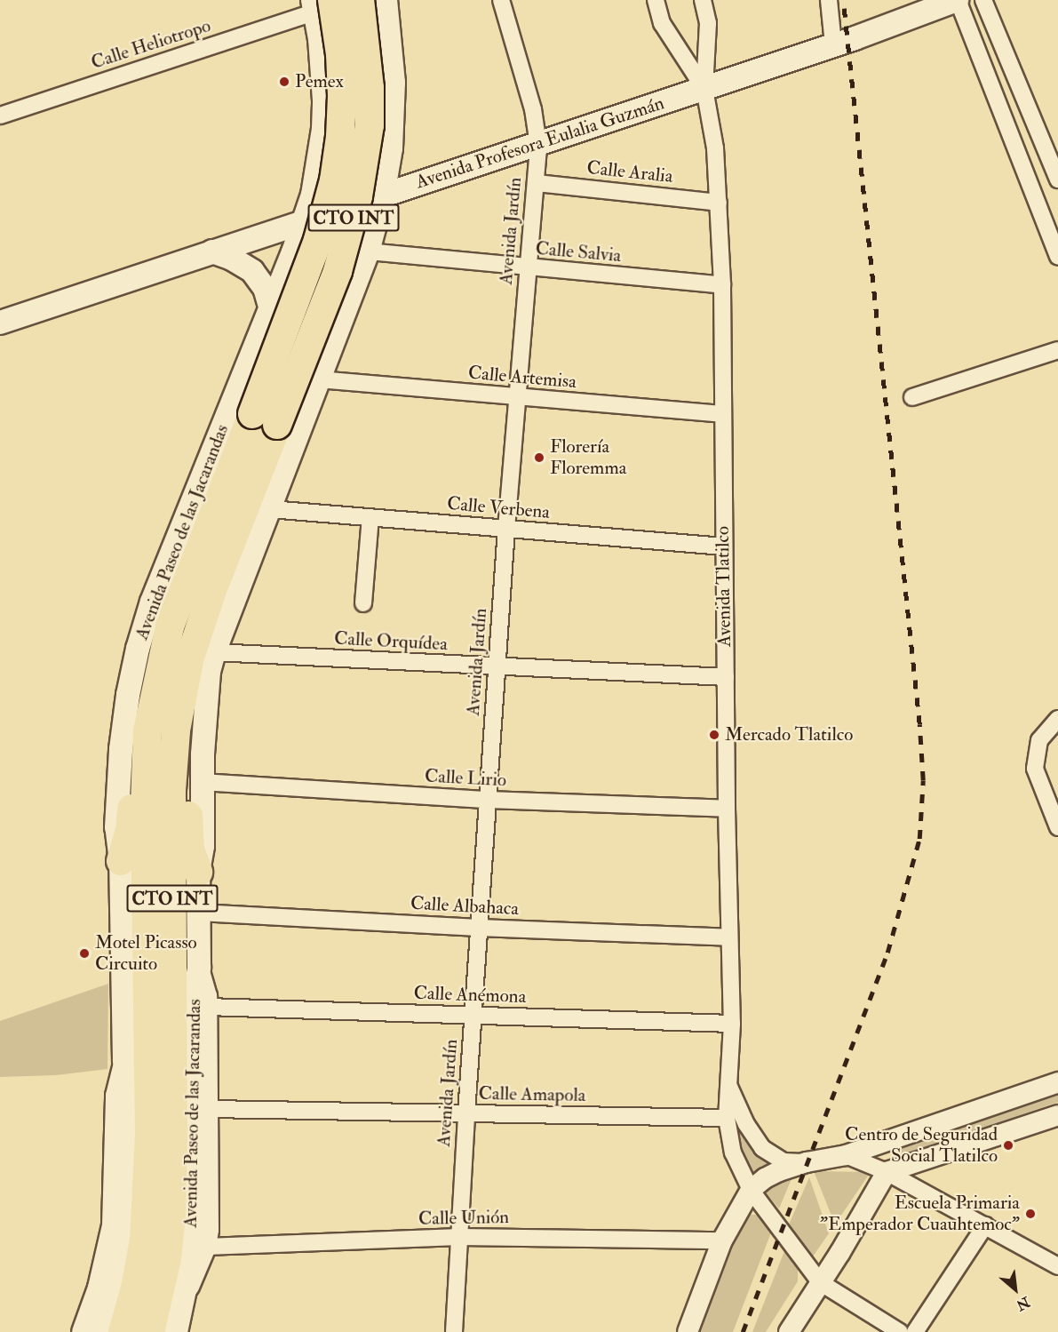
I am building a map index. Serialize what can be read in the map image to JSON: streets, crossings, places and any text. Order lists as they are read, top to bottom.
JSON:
{
  "streets": {
    "highway": ["CTO INT"],
    "main road": ["Avenida Profesora Eulalia Guzmán", "Avenida Paseo de las Jacarandas"],
    "street": [
      "Calle Heliotropo",
      "Calle Aralia",
      "Avenida Jardín",
      "Calle Salvia",
      "Calle Artemisa",
      "Calle Verbena",
      "Avenida Tlatilco",
      "Calle Orquídea",
      "Calle Lirio",
      "Calle Albahaca",
      "Calle Anémona",
      "Calle Amapola",
      "Calle Unión"
    ]
  },
  "crossings": [
    ["Calle Heliotropo", "CTO INT"],
    ["Calle Heliotropo", "Avenida Paseo de las Jacarandas"],
    ["Avenida Profesora Eulalia Guzmán", "Avenida Jardín"],
    ["Avenida Profesora Eulalia Guzmán", "Avenida Paseo de las Jacarandas"],
    ["Avenida Profesora Eulalia Guzmán", "Avenida Tlatilco"],
    ["Calle Aralia", "Avenida Jardín"],
    ["Calle Aralia", "Avenida Tlatilco"],
    ["CTO INT", "Avenida Paseo de las Jacarandas"],
    ["Avenida Jardín", "Calle Salvia"],
    ["Avenida Jardín", "Calle Artemisa"],
    ["Avenida Jardín", "Calle Verbena"],
    ["Avenida Jardín", "Calle Orquídea"],
    ["Avenida Jardín", "Calle Lirio"],
    ["Avenida Jardín", "Calle Albahaca"],
    ["Avenida Jardín", "Calle Anémona"],
    ["Avenida Jardín", "Calle Amapola"],
    ["Avenida Jardín", "Calle Unión"],
    ["Calle Salvia", "Avenida Paseo de las Jacarandas"],
    ["Calle Salvia", "Avenida Tlatilco"],
    ["Calle Artemisa", "Avenida Paseo de las Jacarandas"],
    ["Calle Artemisa", "Avenida Tlatilco"],
    ["Calle Verbena", "Avenida Paseo de las Jacarandas"],
    ["Calle Verbena", "Avenida Tlatilco"],
    ["Avenida Paseo de las Jacarandas", "Calle Orquídea"],
    ["Avenida Paseo de las Jacarandas", "Calle Lirio"],
    ["Avenida Paseo de las Jacarandas", "Calle Albahaca"],
    ["Avenida Paseo de las Jacarandas", "Calle Anémona"],
    ["Avenida Tlatilco", "Calle Orquídea"],
    ["Avenida Tlatilco", "Calle Lirio"],
    ["Avenida Tlatilco", "Calle Albahaca"],
    ["Avenida Tlatilco", "Calle Anémona"],
    ["Avenida Tlatilco", "Calle Amapola"]
  ],
  "places": [
    "Pemex",
    "Florería Floremma",
    "Mercado Tlatilco",
    "Motel Picasso Circuito",
    "Centro de Seguridad Social Tlatilco",
    "Escuela Primaria \"Emperador Cuauhtemoc\""
  ],
  "north": "bottom right"
}
